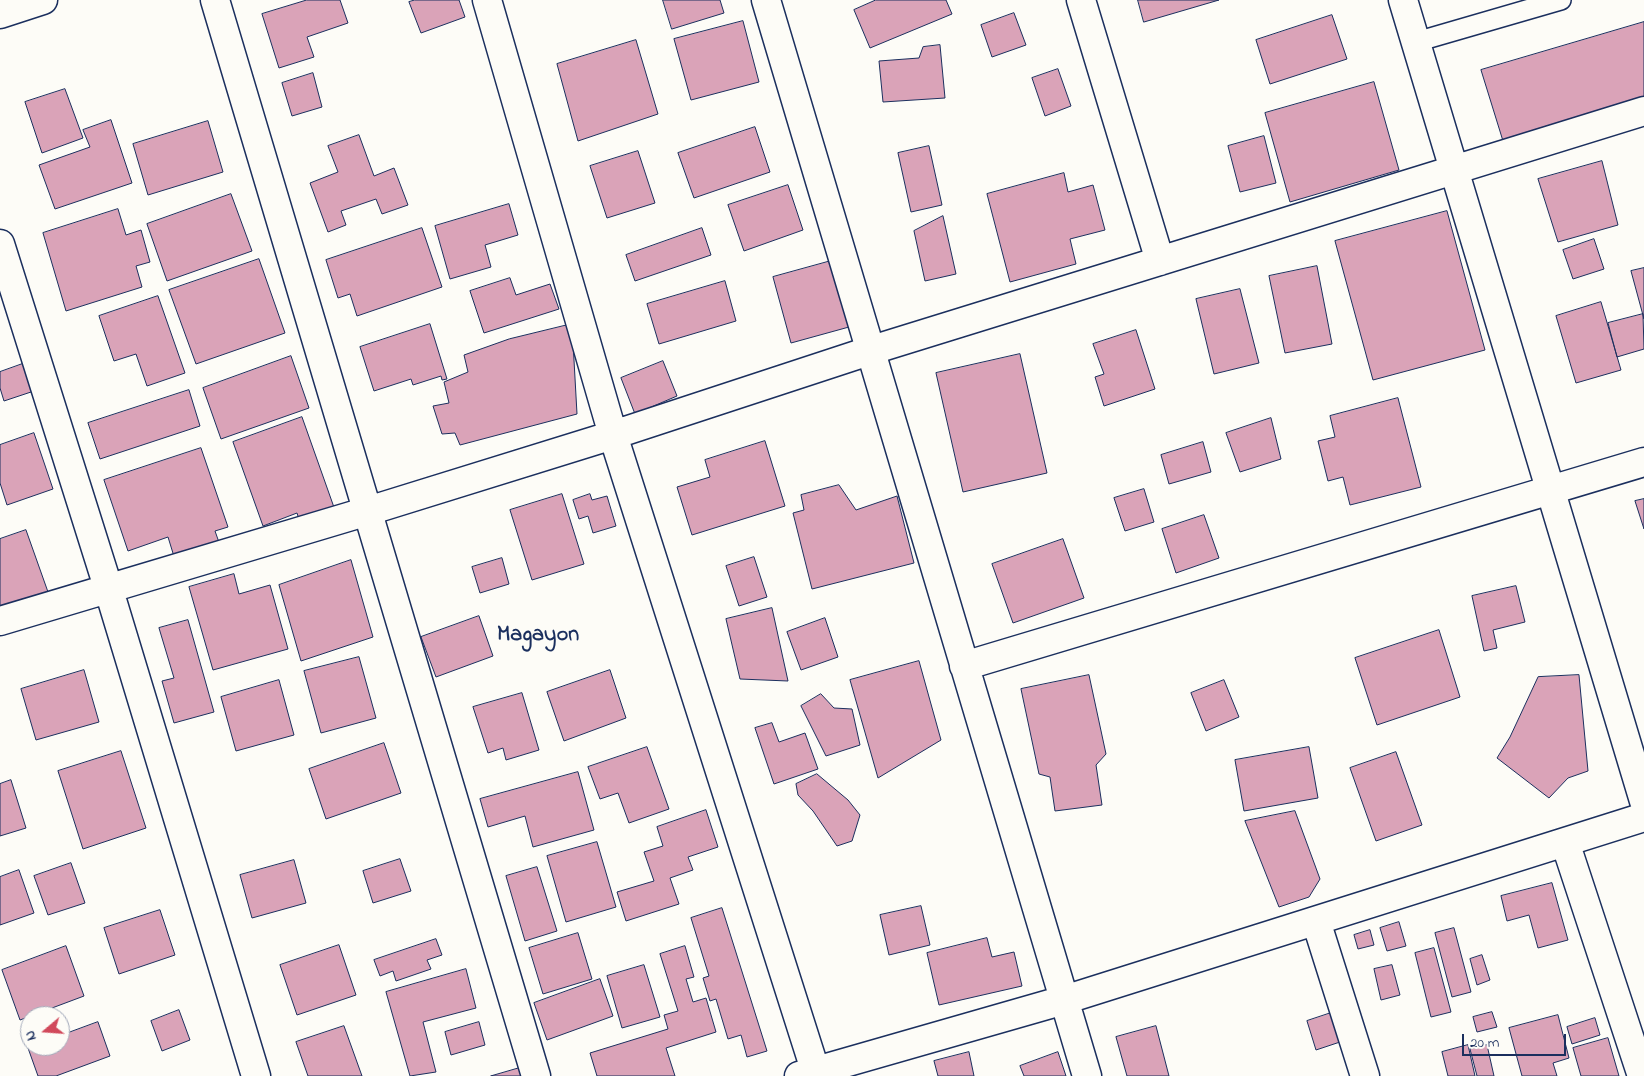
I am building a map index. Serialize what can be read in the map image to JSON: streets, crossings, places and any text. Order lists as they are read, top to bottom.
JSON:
{
  "districts": ["Magayon"],
  "scale_bar": "20 m",
  "north": "left"
}
